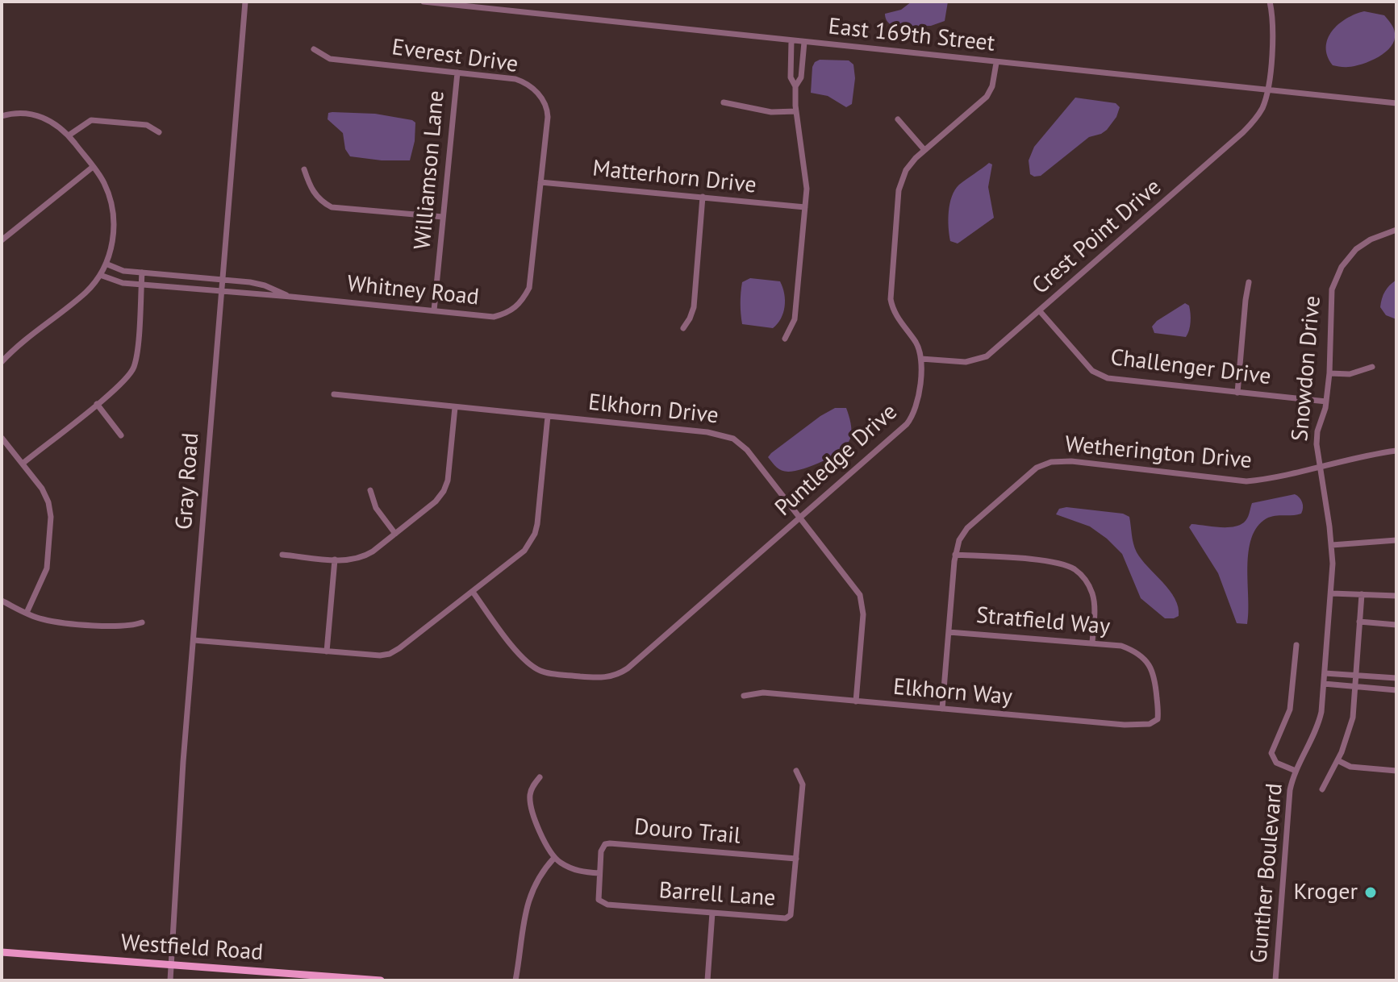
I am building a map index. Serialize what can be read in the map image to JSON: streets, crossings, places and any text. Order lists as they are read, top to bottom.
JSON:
{
  "streets": {
    "main road": ["Westfield Road"],
    "street": [
      "East 169th Street",
      "Everest Drive",
      "Williamson Lane",
      "Matterhorn Drive",
      "Crest Point Drive",
      "Whitney Road",
      "Challenger Drive",
      "Snowdon Drive",
      "Elkhorn Drive",
      "Wetherington Drive",
      "Puntledge Drive",
      "Gray Road",
      "Stratfield Way",
      "Elkhorn Way",
      "Douro Trail",
      "Gunther Boulevard",
      "Barrell Lane"
    ]
  },
  "crossings": [
    ["East 169th Street", "Crest Point Drive"],
    ["Everest Drive", "Williamson Lane"],
    ["Everest Drive", "Matterhorn Drive"],
    ["Everest Drive", "Whitney Road"],
    ["Williamson Lane", "Whitney Road"],
    ["Matterhorn Drive", "Whitney Road"],
    ["Crest Point Drive", "Challenger Drive"],
    ["Crest Point Drive", "Puntledge Drive"],
    ["Whitney Road", "Gray Road"],
    ["Challenger Drive", "Snowdon Drive"],
    ["Snowdon Drive", "Wetherington Drive"],
    ["Snowdon Drive", "Gunther Boulevard"],
    ["Elkhorn Drive", "Puntledge Drive"],
    ["Elkhorn Drive", "Elkhorn Way"],
    ["Wetherington Drive", "Stratfield Way"],
    ["Wetherington Drive", "Elkhorn Way"],
    ["Wetherington Drive", "Gunther Boulevard"],
    ["Gray Road", "Westfield Road"],
    ["Stratfield Way", "Elkhorn Way"],
    ["Douro Trail", "Barrell Lane"]
  ],
  "places": ["Kroger"]
}
